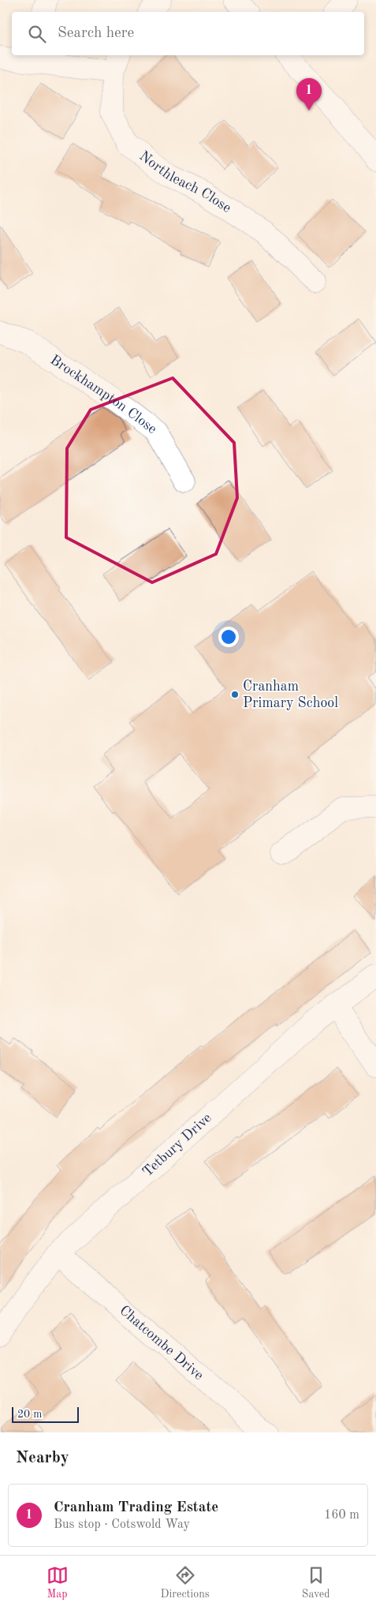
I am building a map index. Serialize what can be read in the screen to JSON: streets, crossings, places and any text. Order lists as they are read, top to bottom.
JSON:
{
  "streets": {
    "street": [
      "Northleach Close",
      "Brockhampton Close",
      "Tetbury Drive",
      "Chatcombe Drive"
    ]
  },
  "crossings": [
    ["Tetbury Drive", "Chatcombe Drive"]
  ],
  "places": ["Cranham Primary School"],
  "scale_bar": "20 m",
  "page": {
    "search": "Search here",
    "pins": "1",
    "scale": "20 m",
    "heading": "Nearby",
    "list": [
      {
        "mark": "1",
        "name": "Cranham Trading Estate",
        "note": "Bus stop · Cotswold Way",
        "value": "160 m"
      }
    ],
    "nav": ["Map", "Directions", "Saved"]
  }
}
